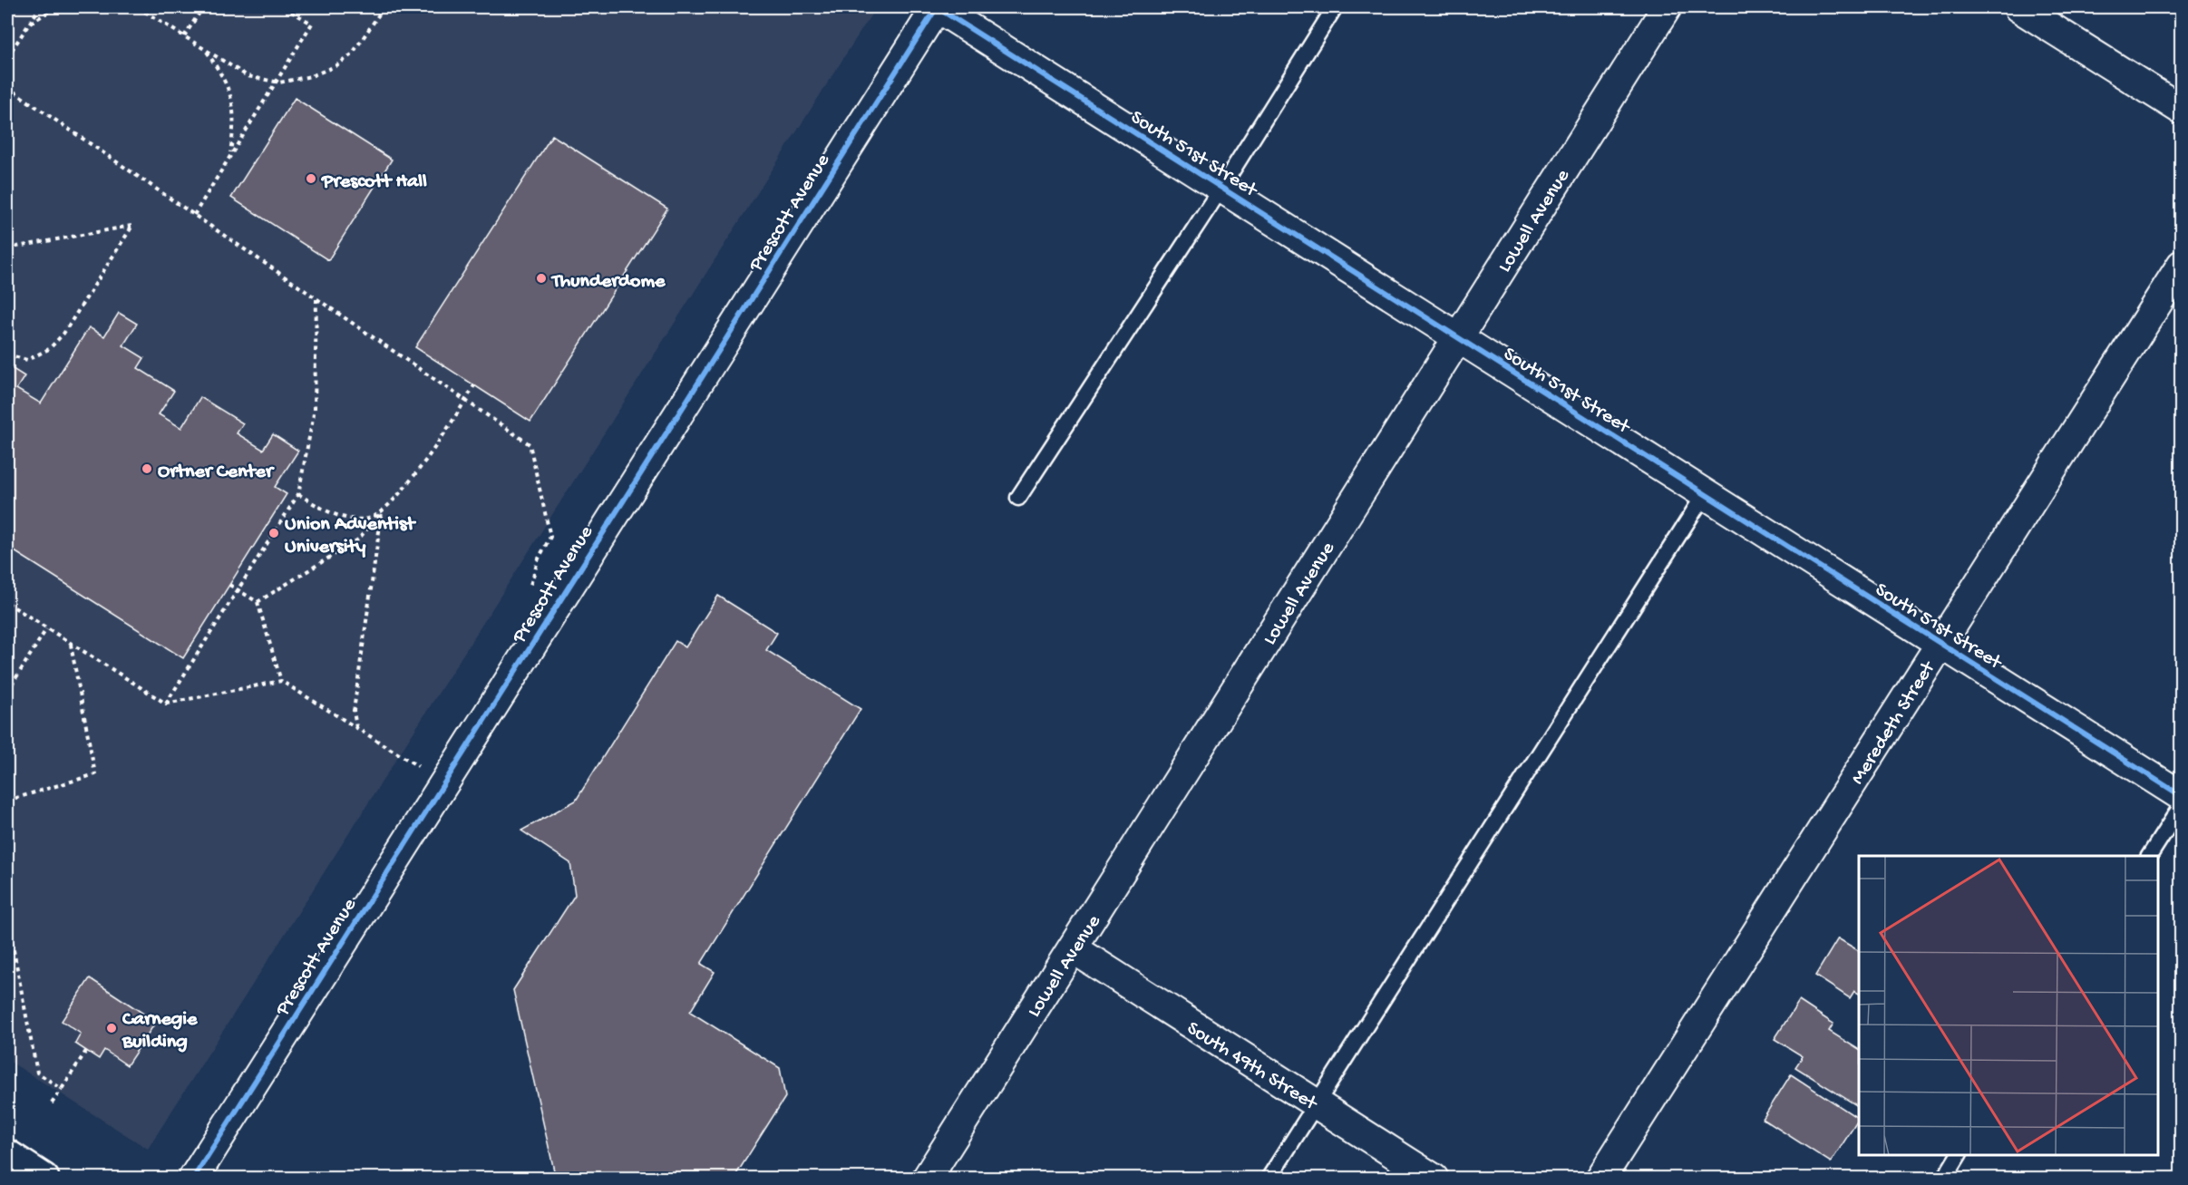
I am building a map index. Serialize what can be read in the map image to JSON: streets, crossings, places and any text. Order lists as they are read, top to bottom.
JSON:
{
  "streets": {
    "street": [
      "South 51st Street",
      "Prescott Avenue",
      "Lowell Avenue",
      "Meredeth Street",
      "South 49th Street"
    ]
  },
  "crossings": [
    ["South 51st Street", "Prescott Avenue"],
    ["South 51st Street", "Lowell Avenue"],
    ["South 51st Street", "Meredeth Street"],
    ["Lowell Avenue", "South 49th Street"]
  ],
  "places": [
    "Prescott Hall",
    "Thunderdome",
    "Ortner Center",
    "Union Adventist University",
    "Carnegie Building"
  ]
}
